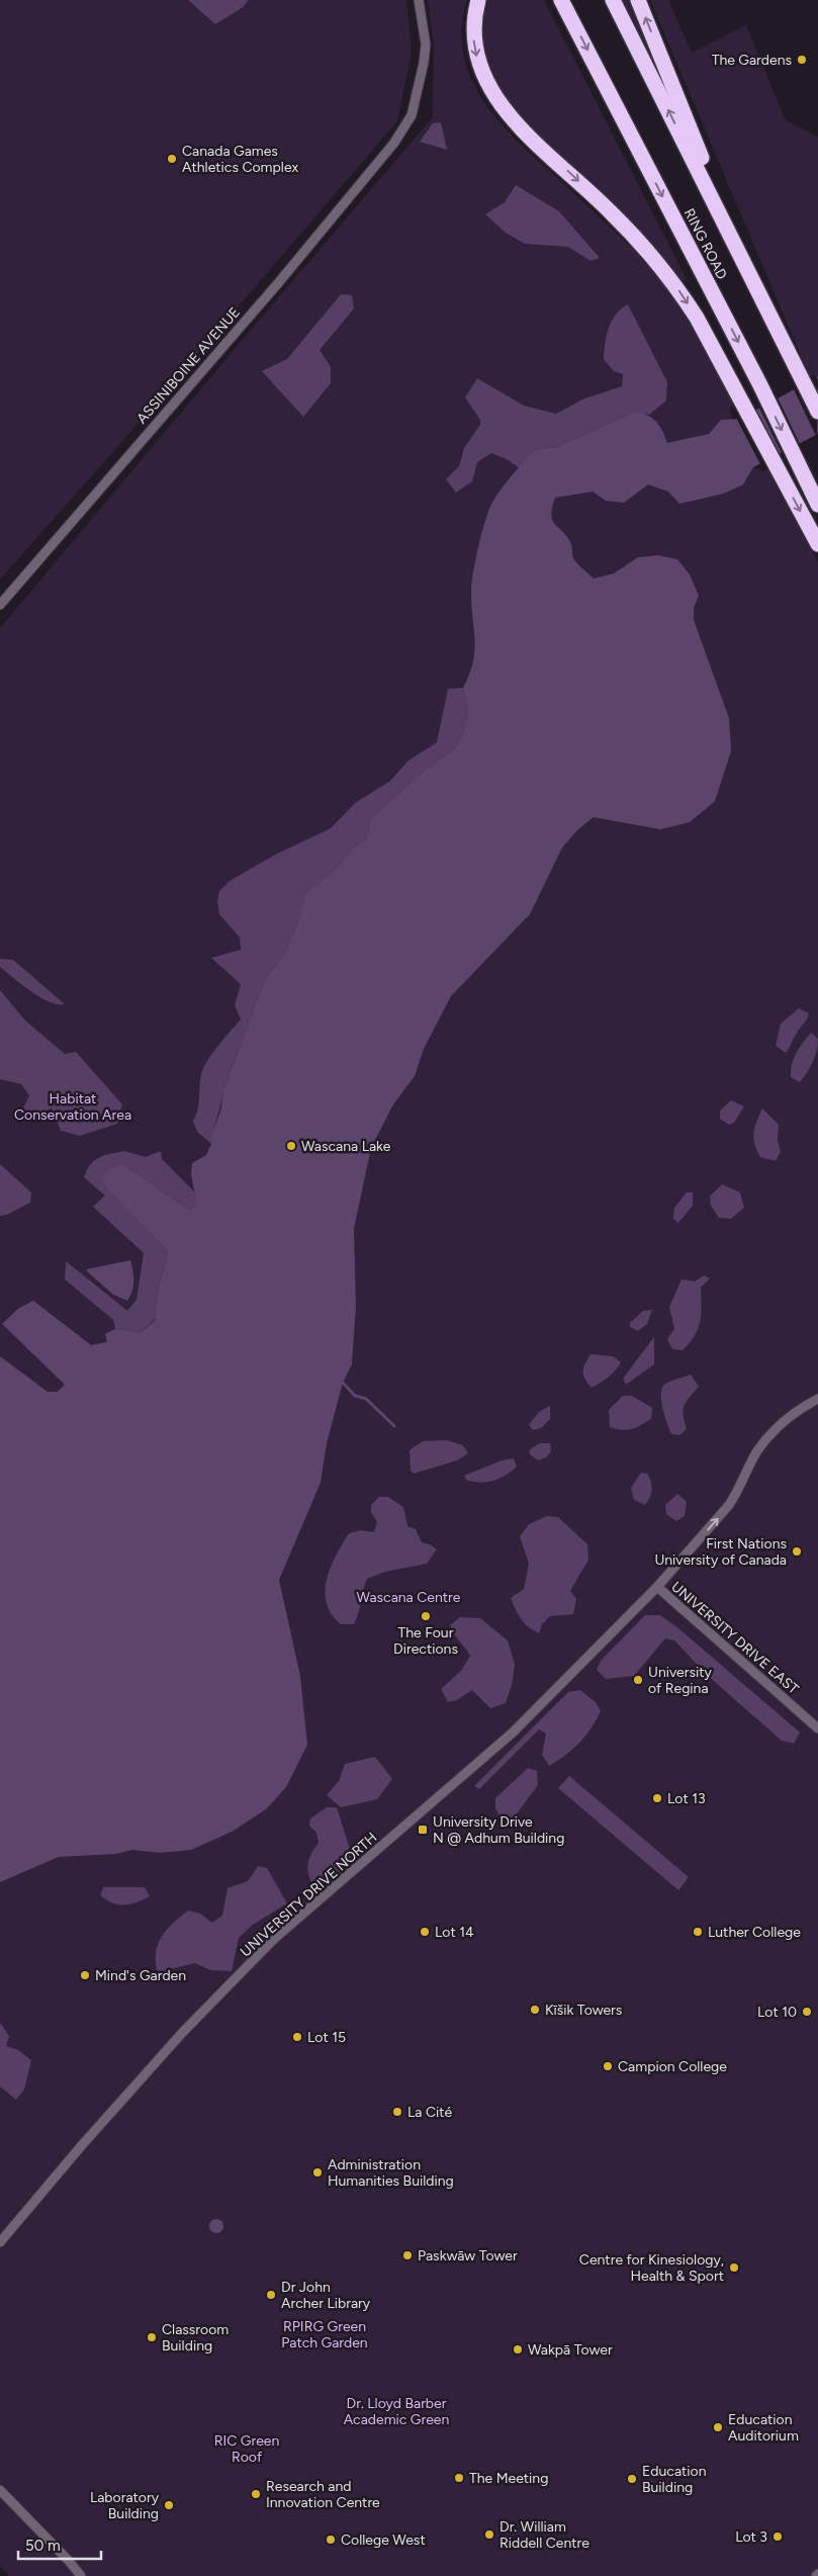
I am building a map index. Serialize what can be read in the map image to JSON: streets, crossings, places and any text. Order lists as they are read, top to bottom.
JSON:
{
  "streets": {
    "highway": ["RING ROAD"],
    "street": ["ASSINIBOINE AVENUE", "UNIVERSITY DRIVE EAST", "UNIVERSITY DRIVE NORTH"]
  },
  "crossings": [
    ["UNIVERSITY DRIVE EAST", "UNIVERSITY DRIVE NORTH"]
  ],
  "parks": [
    "Habitat Conservation Area",
    "Wascana Centre",
    "RPIRG Green Patch Garden",
    "Dr. Lloyd Barber Academic Green",
    "RIC Green Roof"
  ],
  "places": {
    "other": [
      "The Gardens",
      "Canada Games Athletics Complex",
      "Wascana Lake",
      "First Nations University of Canada",
      "The Four Directions",
      "University of Regina",
      "Lot 13",
      "Lot 14",
      "Luther College",
      "Mind's Garden",
      "Kīšik Towers",
      "Lot 10",
      "Lot 15",
      "Campion College",
      "La Cité",
      "Administration Humanities Building",
      "Paskwāw Tower",
      "Centre for Kinesiology, Health & Sport",
      "Dr John Archer Library",
      "Classroom Building",
      "Wakpā Tower",
      "Education Auditorium",
      "The Meeting",
      "Education Building",
      "Research and Innovation Centre",
      "Laboratory Building",
      "Dr. William Riddell Centre",
      "Lot 3",
      "College West"
    ],
    "transit": ["University Drive N @ Adhum Building"]
  },
  "scale_bar": "50 m"
}
